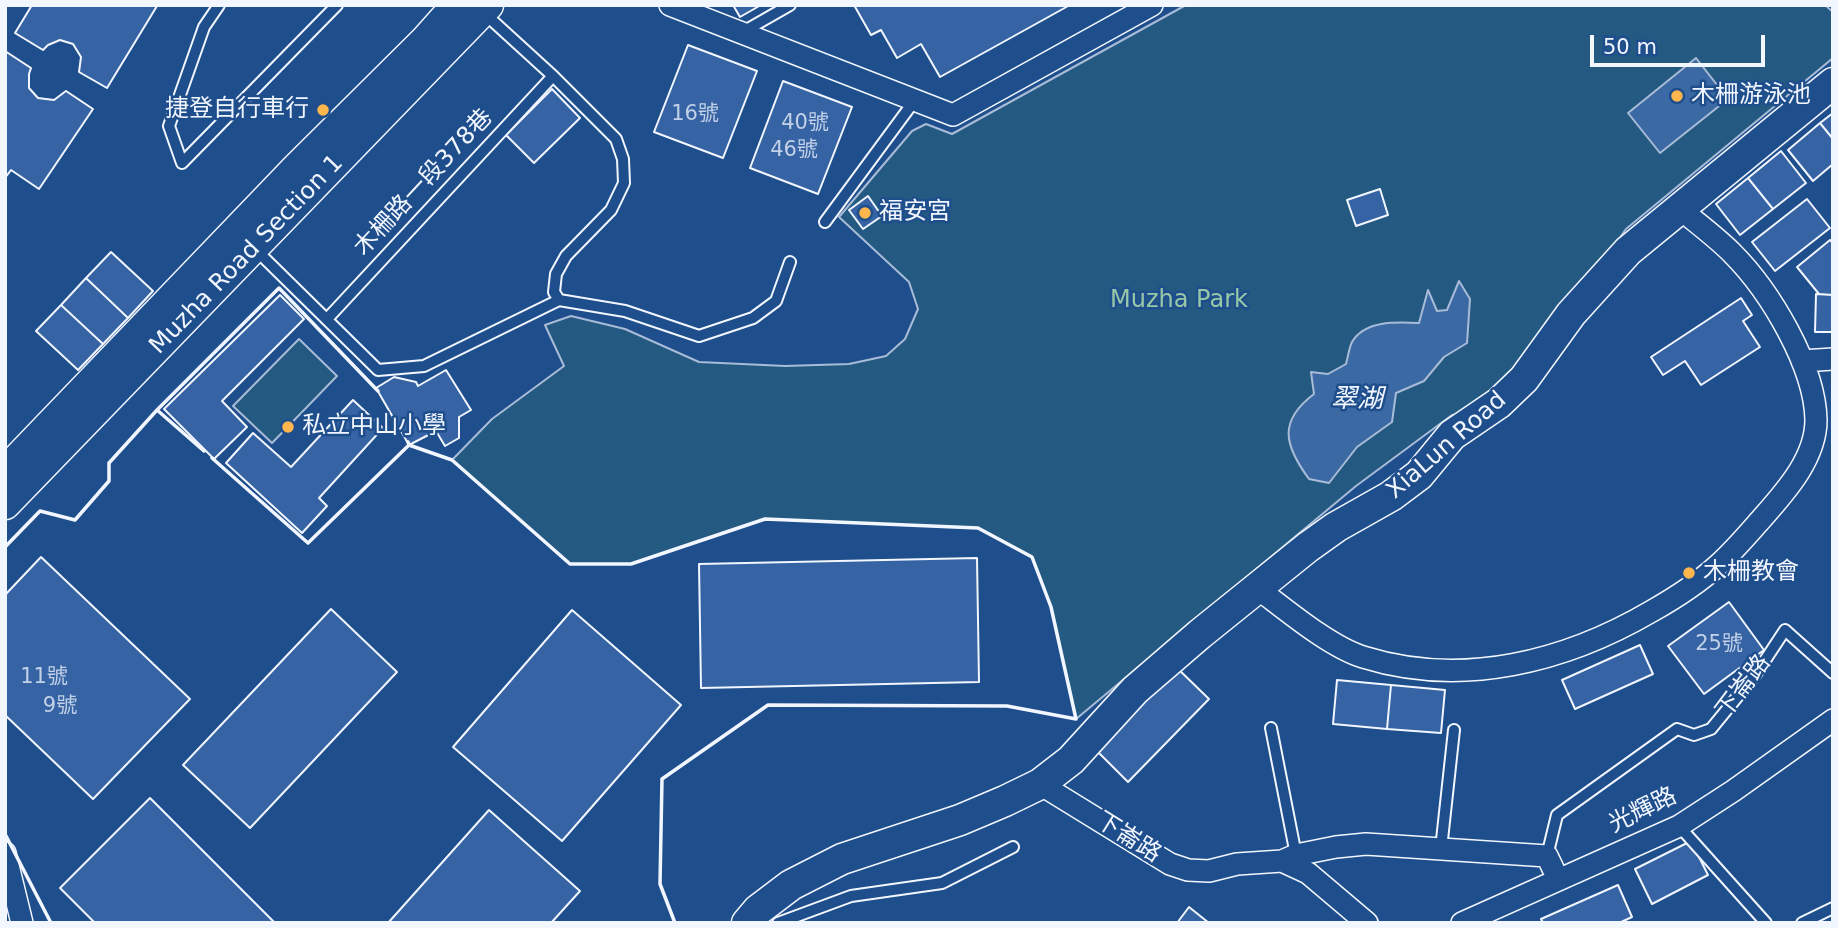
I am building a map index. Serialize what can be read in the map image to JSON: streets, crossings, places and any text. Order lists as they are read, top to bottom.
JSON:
{
  "streets": {
    "street": [
      "Muzha Road Section 1",
      "XiaLun Road",
      "下崙路",
      "光輝路"
    ],
    "lane": ["木柵路一段378巷"]
  },
  "crossings": [
    ["XiaLun Road", "下崙路"]
  ],
  "water": ["翠湖"],
  "parks": ["Muzha Park"],
  "places": [
    "木柵游泳池",
    "捷登自行車行",
    "福安宮",
    "私立中山小學",
    "木柵教會"
  ],
  "house_numbers": [
    "16號",
    "40號",
    "46號",
    "25號",
    "11號",
    "9號"
  ],
  "scale_bar": "50 m"
}
